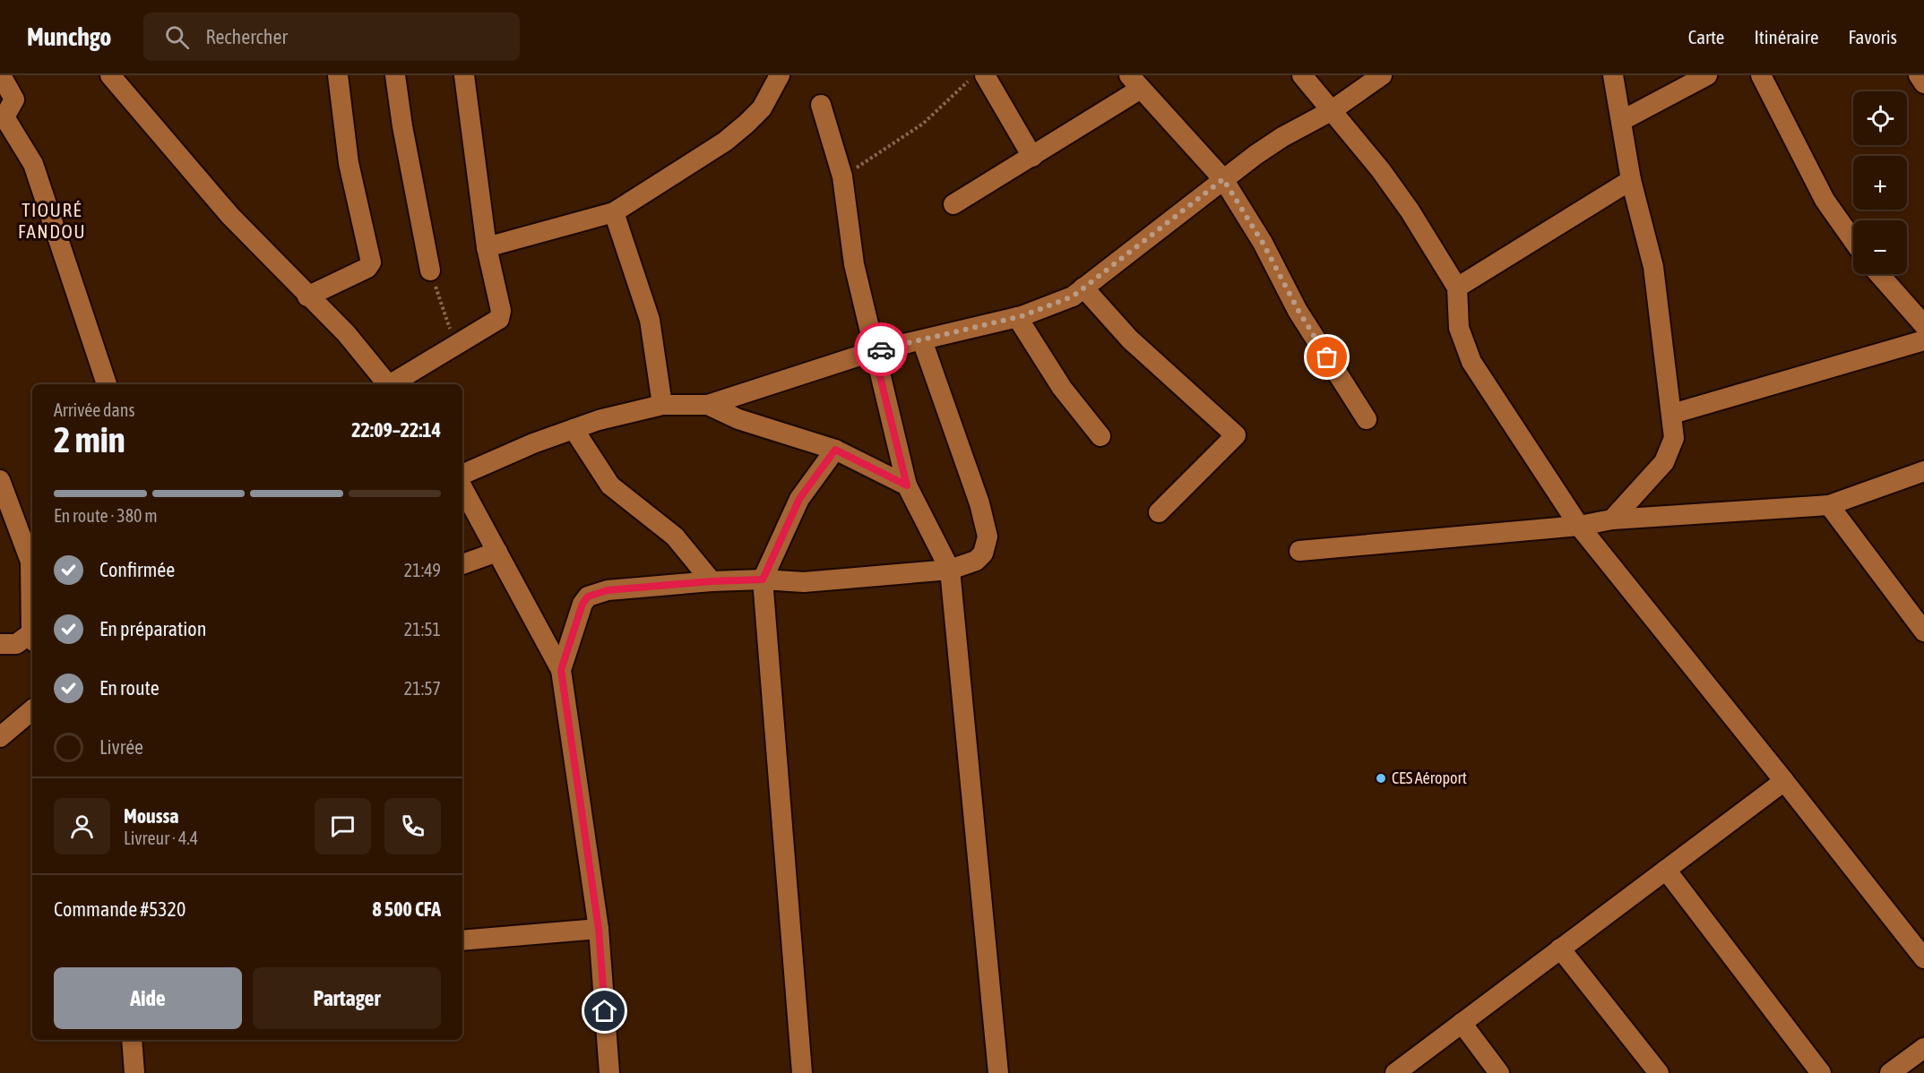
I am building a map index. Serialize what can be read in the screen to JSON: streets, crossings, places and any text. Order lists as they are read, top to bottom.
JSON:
{
  "districts": ["TIOURÉ FANDOU"],
  "places": ["CES Aéroport"],
  "page": {
    "header": "Munchgo",
    "search": "Rechercher",
    "nav": ["Carte", "Itinéraire", "Favoris"],
    "map_buttons": ["+", "−"],
    "heading": ["2 min", "Arrivée dans", "22:09–22:14"],
    "panel": [
      "Moussa",
      "Livreur · 4.4",
      "Commande #5320",
      "8 500 CFA"
    ],
    "bar": "En route · 380 m",
    "list": [
      ["Confirmée", "21:49"],
      ["En préparation", "21:51"],
      ["En route", "21:57"],
      "Livrée"
    ],
    "buttons": ["Aide", "Partager"]
  }
}
